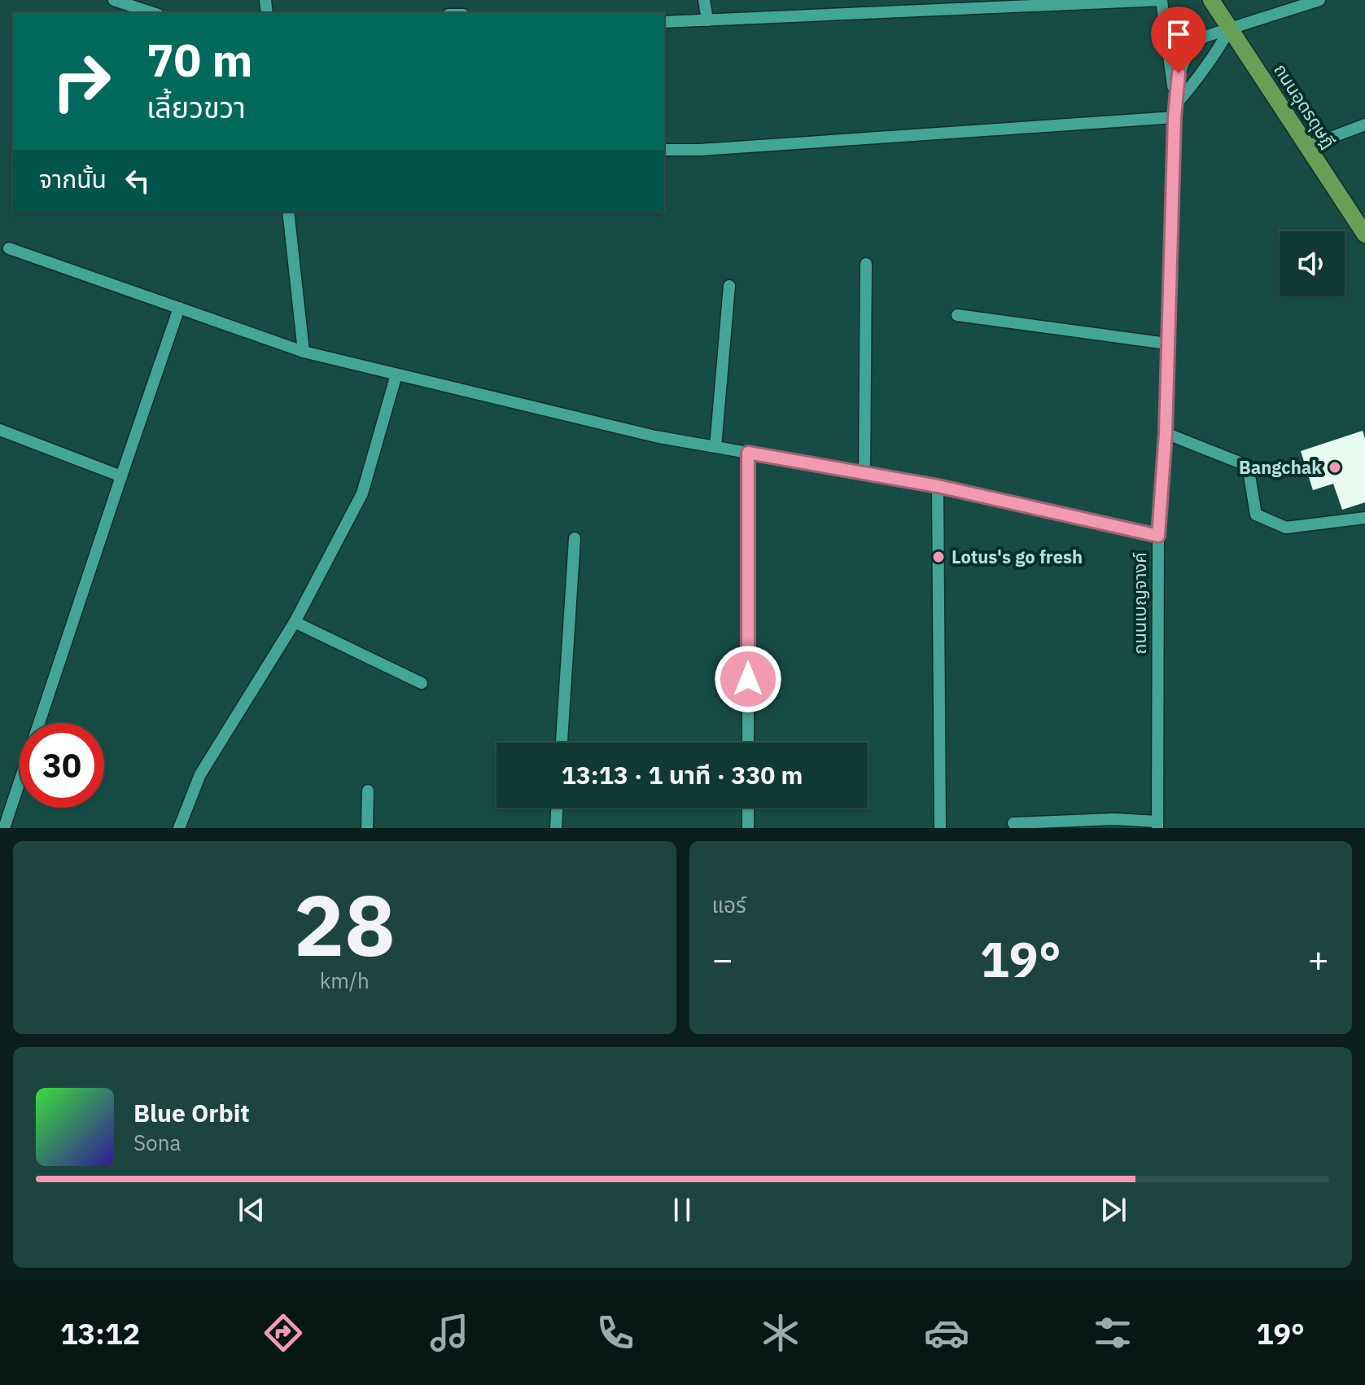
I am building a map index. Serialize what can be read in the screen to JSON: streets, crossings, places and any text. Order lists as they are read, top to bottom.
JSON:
{
  "streets": {
    "main road": ["ถนนอุดรดุษฎี"],
    "street": ["ถนนเบญจางค์"]
  },
  "crossings": [
    ["ถนนอุดรดุษฎี", "ถนนเบญจางค์"]
  ],
  "places": ["Bangchak", "Lotus's go fresh"],
  "page": {
    "turn": ["70 m", "เลี้ยวขวา"],
    "then": "จากนั้น",
    "limit": "30",
    "trip": "13:13 · 1 นาที · 330 m",
    "tile": [
      ["28", "km/h"],
      "แอร์"
    ],
    "heat": ["−", "19°", "+"],
    "song": ["Blue Orbit", "Sona"],
    "tabs": ["13:12", "19°"]
  }
}
